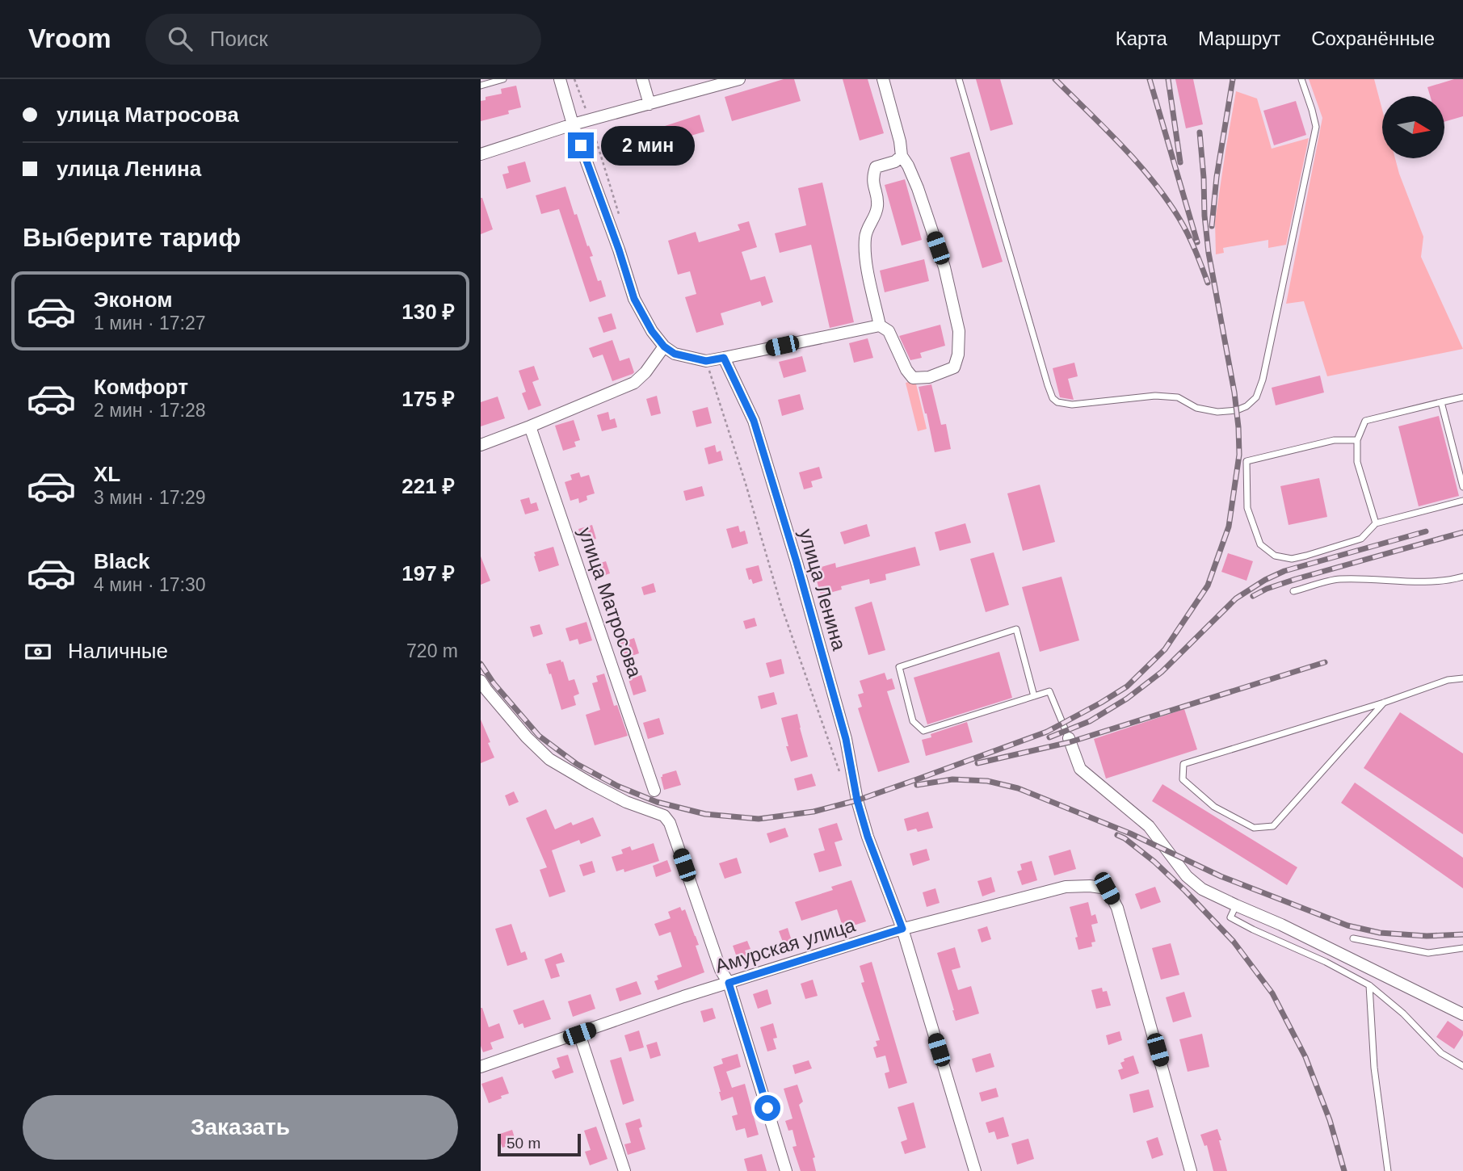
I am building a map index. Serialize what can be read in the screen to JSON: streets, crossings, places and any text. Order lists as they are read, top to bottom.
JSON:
{
  "streets": {
    "street": ["улица Ленина", "улица Матросова", "Амурская улица"]
  },
  "crossings": [
    ["улица Ленина", "Амурская улица"]
  ],
  "scale_bar": "50 m",
  "north": "right",
  "page": {
    "header": "Vroom",
    "search": "Поиск",
    "nav": ["Карта", "Маршрут", "Сохранённые"],
    "banner": ["улица Матросова", "улица Ленина"],
    "bubble": "2 мин",
    "heading": "Выберите тариф",
    "list": [
      {
        "name": "Эконом",
        "note": "1 мин · 17:27",
        "value": "130 ₽"
      },
      {
        "name": "Комфорт",
        "note": "2 мин · 17:28",
        "value": "175 ₽"
      },
      {
        "name": "XL",
        "note": "3 мин · 17:29",
        "value": "221 ₽"
      },
      {
        "name": "Black",
        "note": "4 мин · 17:30",
        "value": "197 ₽"
      }
    ],
    "pay": ["Наличные", "720 m"],
    "buttons": "Заказать",
    "scale": "50 m"
  }
}
